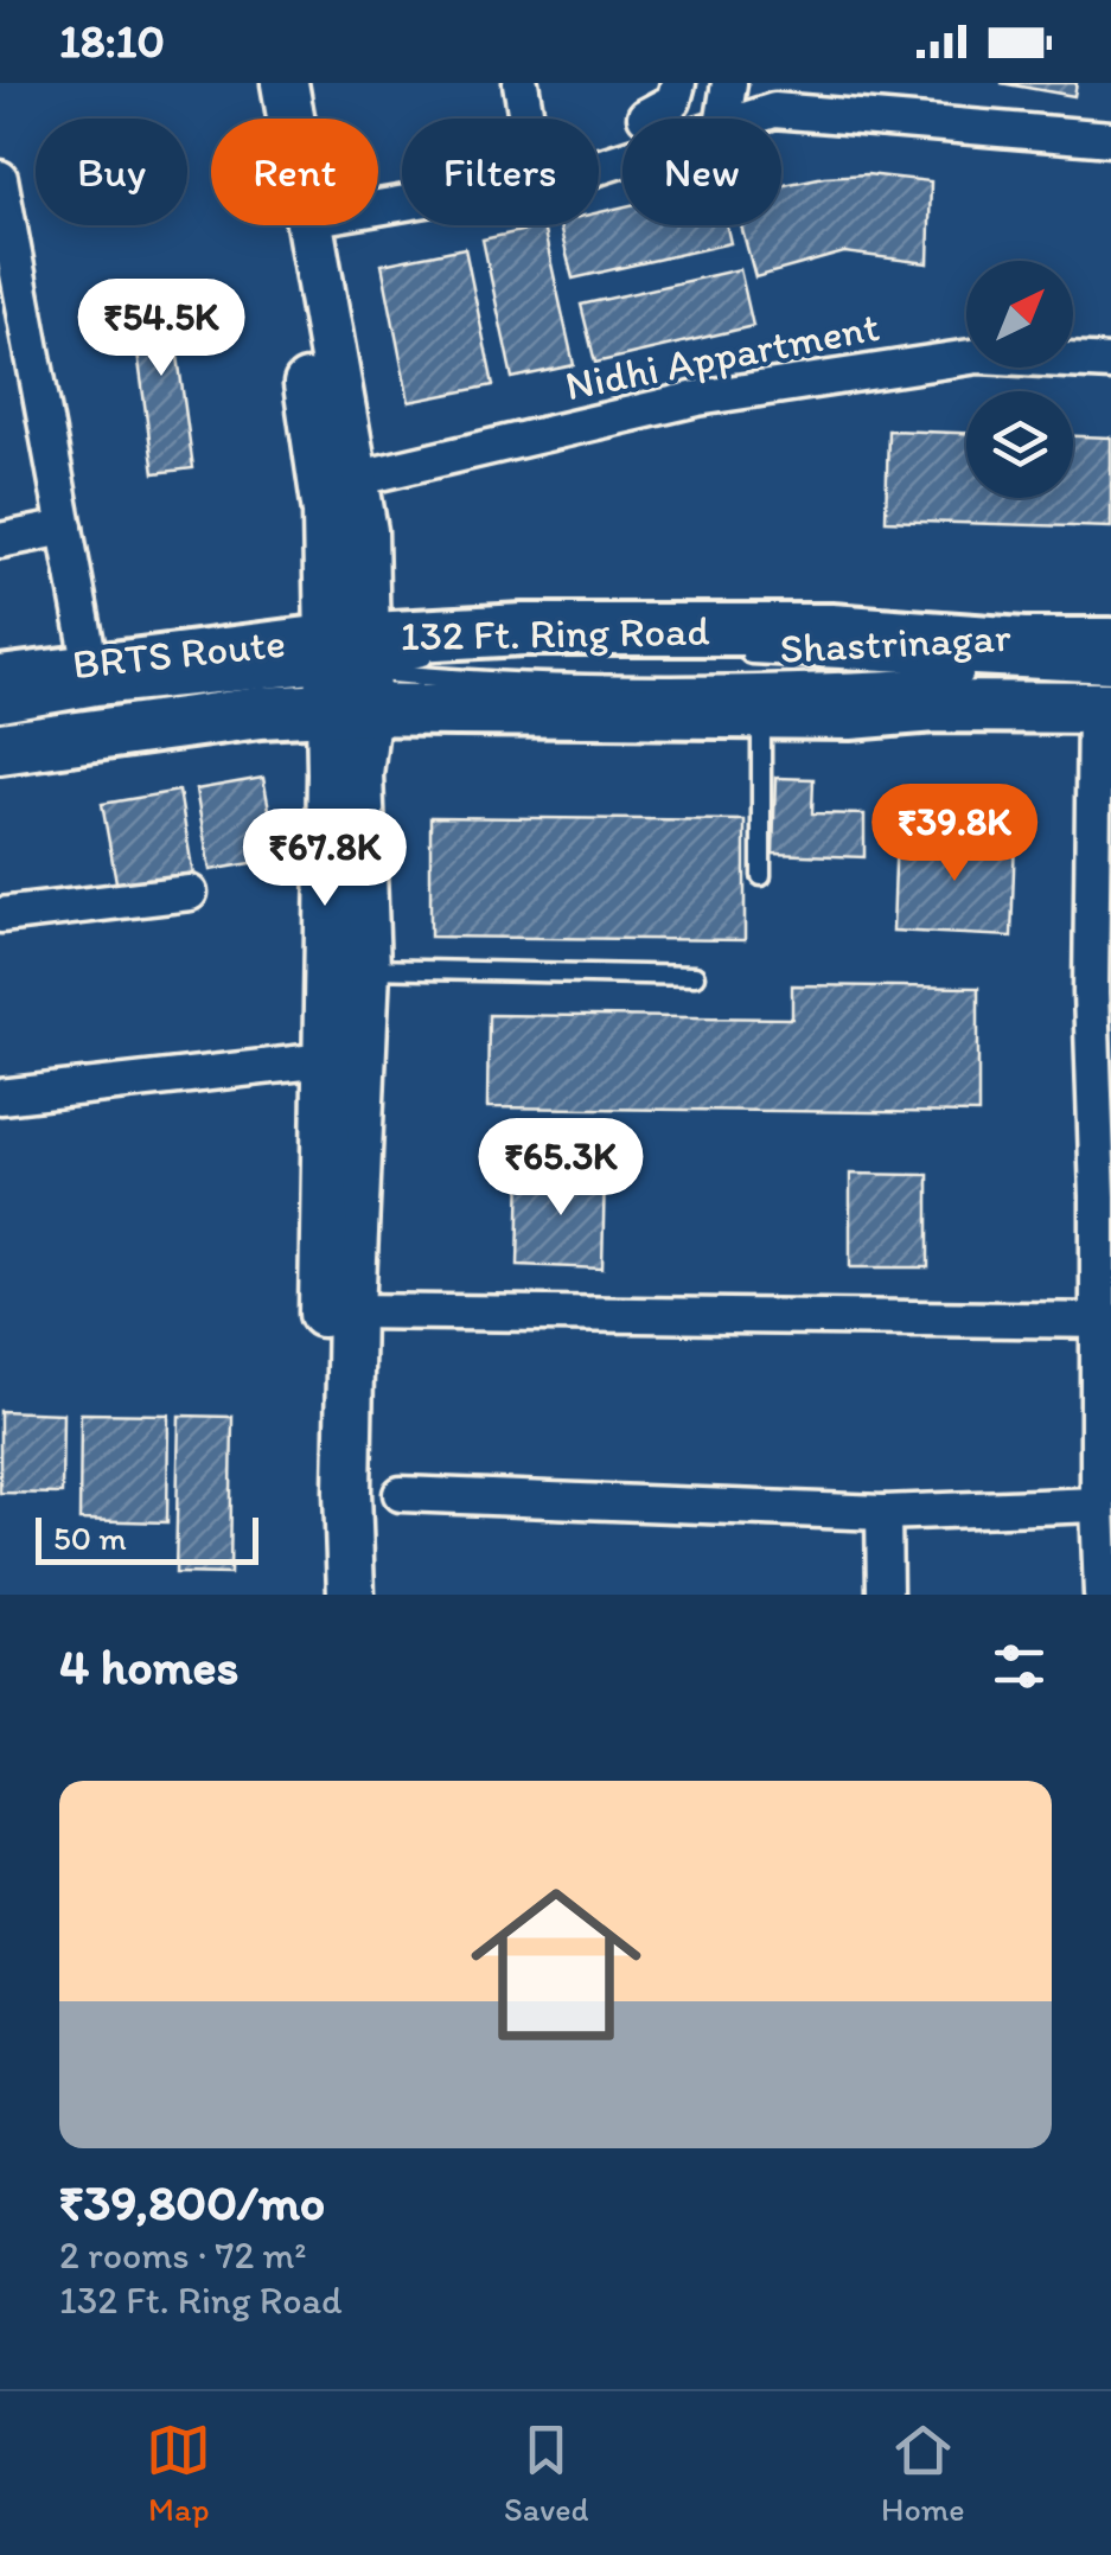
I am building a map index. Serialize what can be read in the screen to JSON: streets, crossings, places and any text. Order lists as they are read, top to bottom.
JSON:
{
  "streets": {
    "main road": ["132 Ft. Ring Road"],
    "street": ["Nidhi Appartment"],
    "lane": ["Shastrinagar", "BRTS Route"]
  },
  "crossings": [
    ["132 Ft. Ring Road", "Shastrinagar"],
    ["132 Ft. Ring Road", "BRTS Route"],
    ["Shastrinagar", "BRTS Route"]
  ],
  "scale_bar": "50 m",
  "north": "top right",
  "page": {
    "status": "18:10",
    "chip": [
      "Buy",
      "Rent",
      "Filters",
      "New"
    ],
    "price": [
      "₹54.5K",
      "₹39.8K",
      "₹67.8K",
      "₹65.3K"
    ],
    "scale": "50 m",
    "heading": "4 homes",
    "list": [
      {
        "name": "₹39,800/mo",
        "note": "2 rooms · 72 m² · 132 Ft. Ring Road"
      }
    ],
    "tabs": ["Map", "Saved", "Home"]
  }
}
